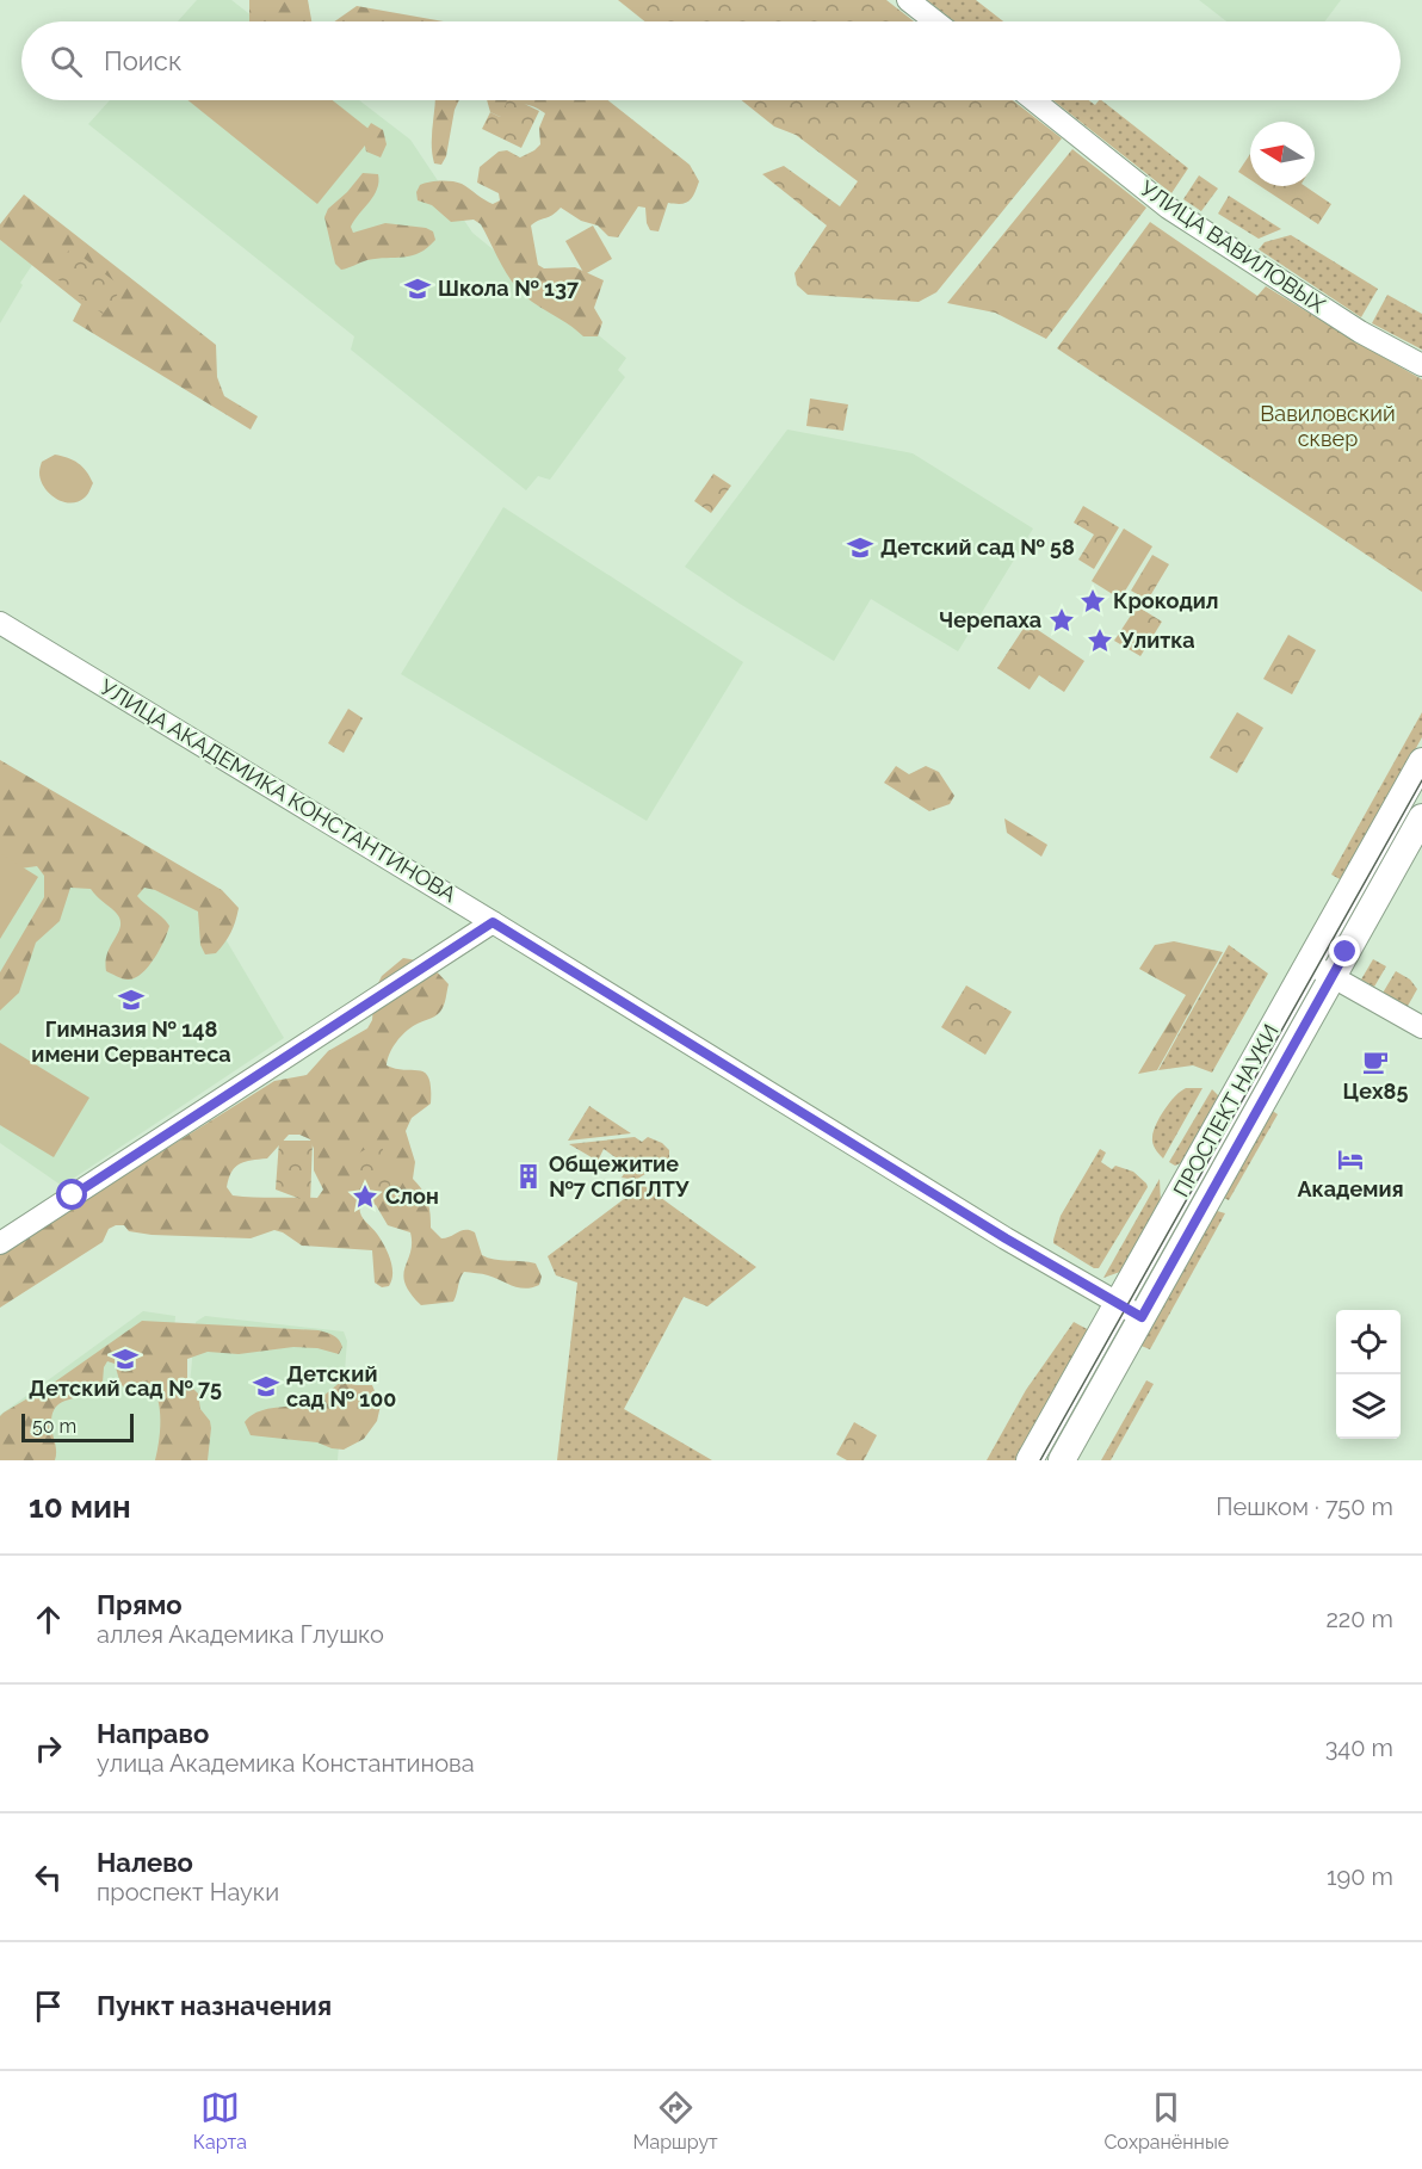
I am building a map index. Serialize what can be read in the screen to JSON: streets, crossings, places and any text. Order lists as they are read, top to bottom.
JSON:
{
  "streets": {
    "main road": ["ПРОСПЕКТ НАУКИ"],
    "street": ["УЛИЦА ВАВИЛОВЫХ", "УЛИЦА АКАДЕМИКА КОНСТАНТИНОВА"]
  },
  "crossings": [
    ["УЛИЦА АКАДЕМИКА КОНСТАНТИНОВА", "ПРОСПЕКТ НАУКИ"]
  ],
  "parks": ["Вавиловский сквер"],
  "places": {
    "school or university": [
      "Школа № 137",
      "Детский сад № 58",
      "Гимназия № 148 имени Сервантеса",
      "Детский сад № 75",
      "Детский сад № 100"
    ],
    "place": [
      "Крокодил",
      "Черепаха",
      "Улитка",
      "Слон"
    ],
    "cafe": ["Цех85"],
    "hotel": ["Академия"],
    "building": ["Общежитие №7 СПбГЛТУ"]
  },
  "scale_bar": "50 m",
  "north": "left",
  "page": {
    "search": "Поиск",
    "scale": "50 m",
    "heading": ["10 мин", "Пешком · 750 m"],
    "list": [
      ["Прямо", "аллея Академика Глушко", "220 m"],
      ["Направо", "улица Академика Константинова", "340 m"],
      ["Налево", "проспект Науки", "190 m"],
      "Пункт назначения"
    ],
    "nav": ["Карта", "Маршрут", "Сохранённые"]
  }
}
